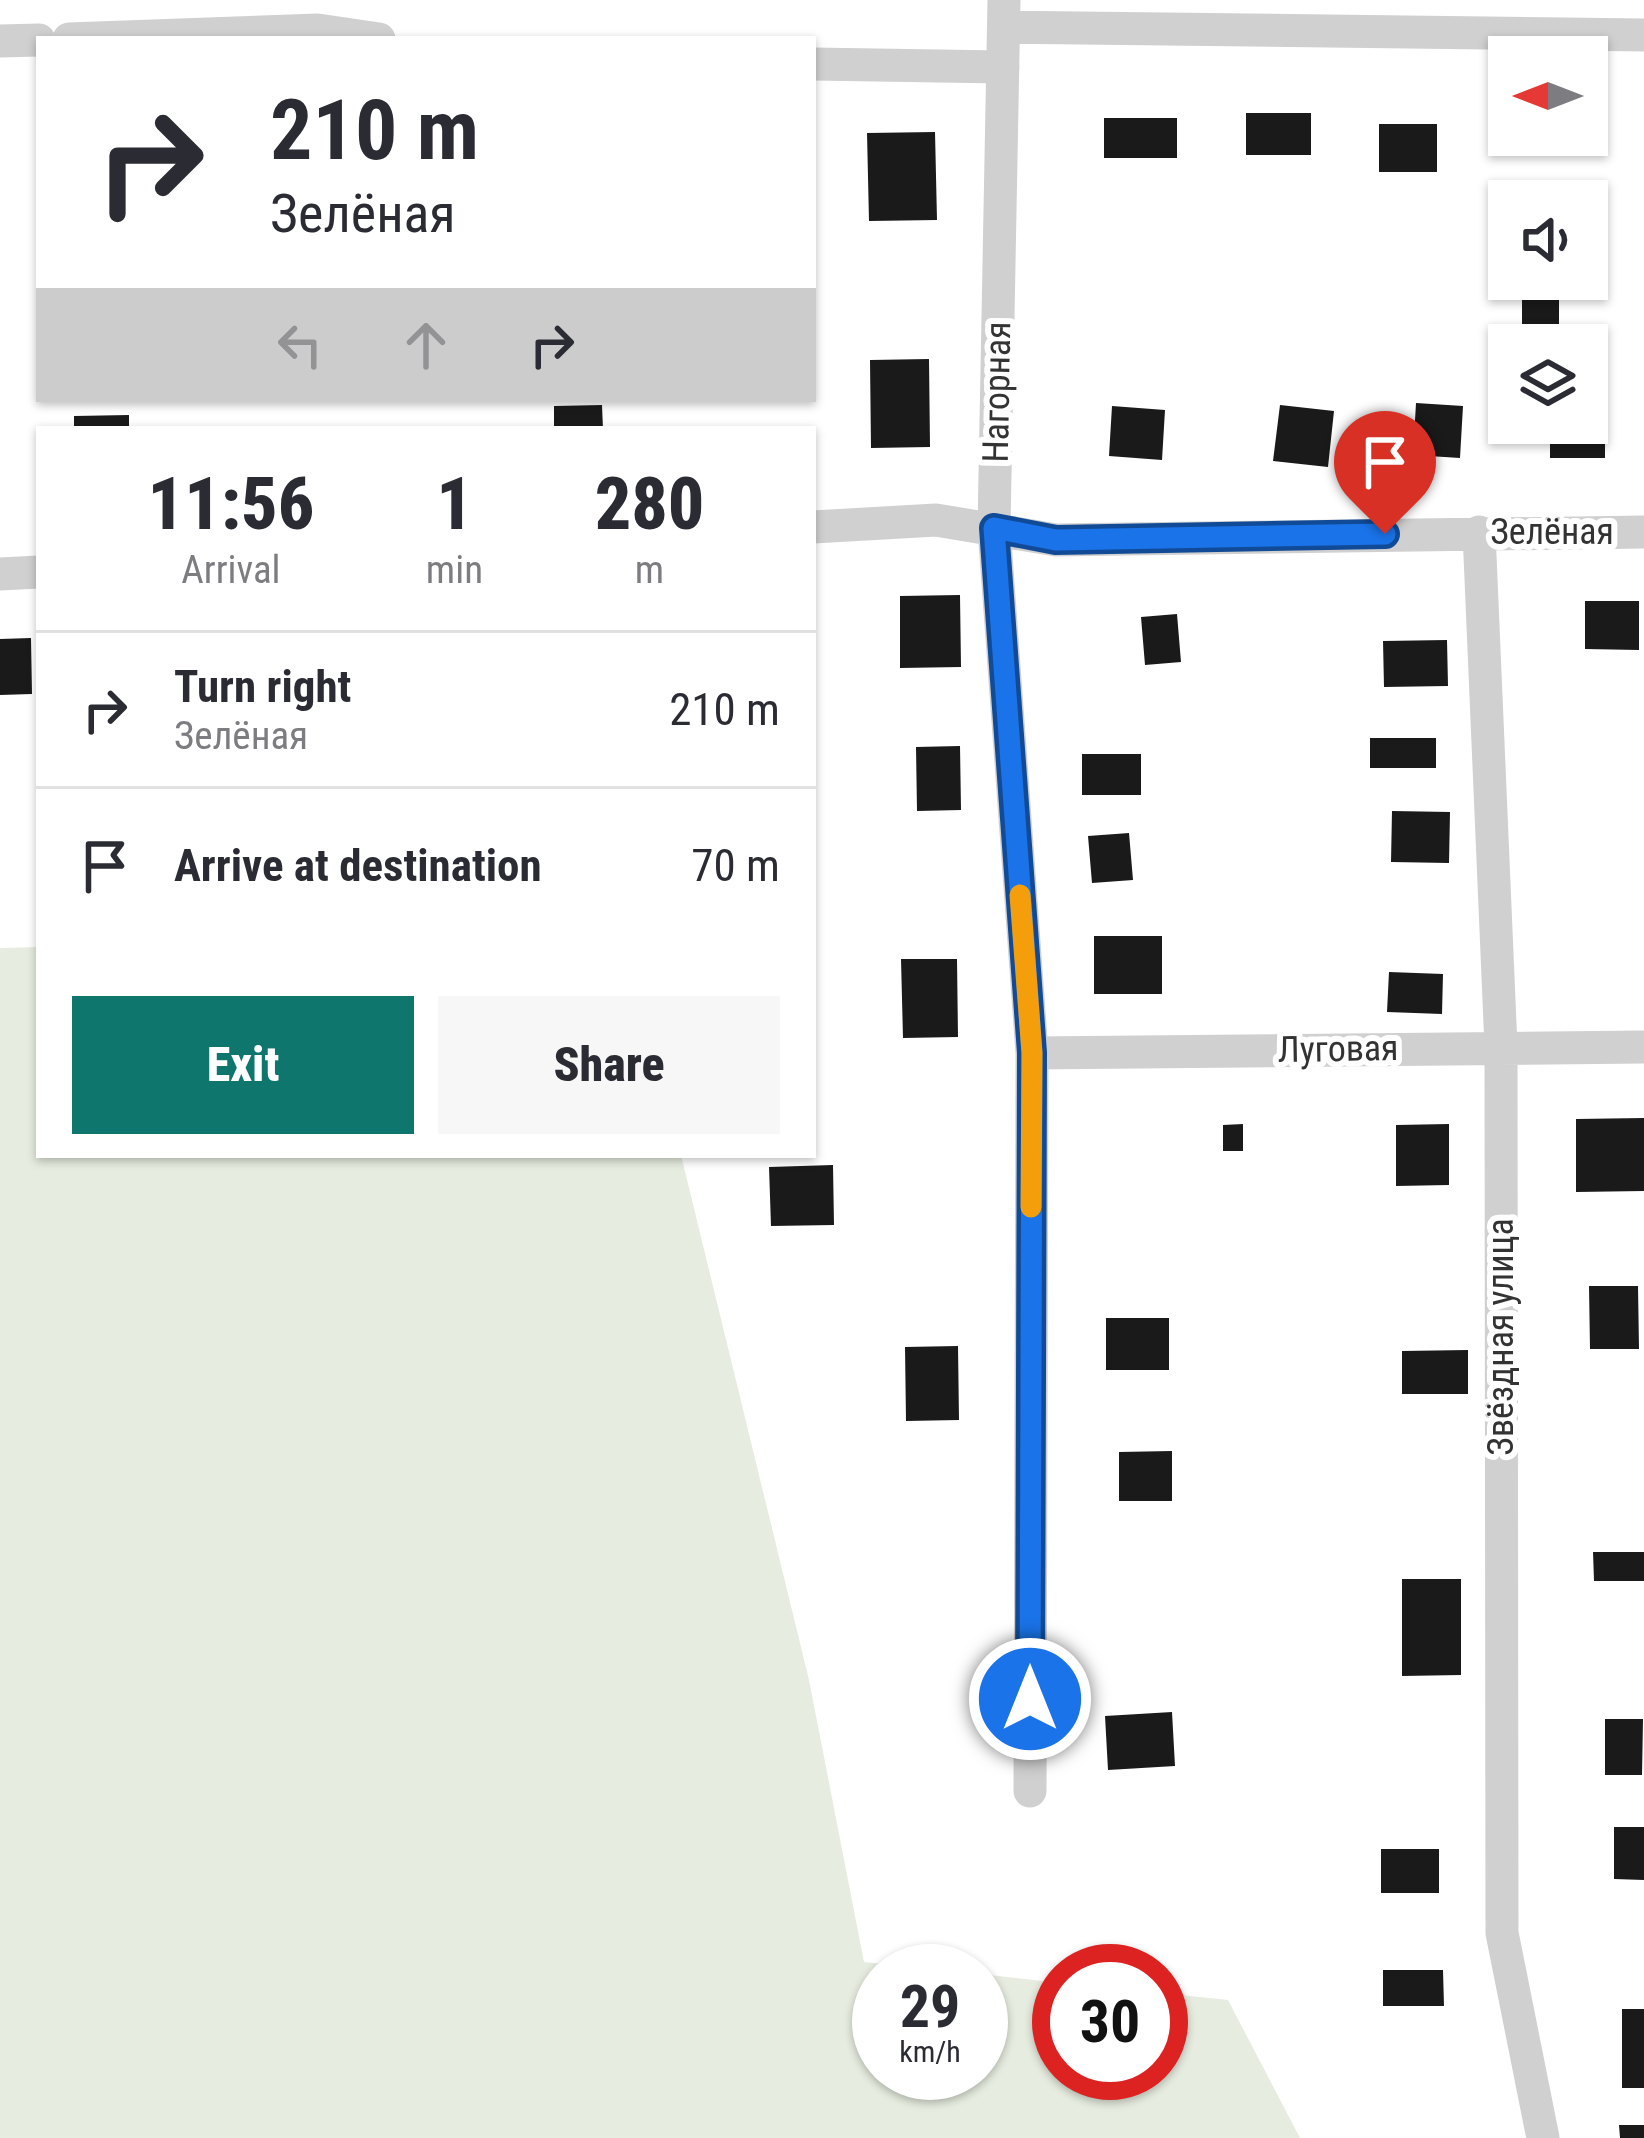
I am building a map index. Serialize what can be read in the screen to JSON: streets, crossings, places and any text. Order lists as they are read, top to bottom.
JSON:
{
  "streets": {
    "street": [
      "Нагорная",
      "Зелёная",
      "Луговая",
      "Звёздная улица"
    ]
  },
  "crossings": [
    ["Нагорная", "Зелёная"],
    ["Нагорная", "Луговая"],
    ["Зелёная", "Звёздная улица"],
    ["Луговая", "Звёздная улица"]
  ],
  "north": "left",
  "page": {
    "turn": ["210 m", "Зелёная"],
    "eta": [
      "11:56",
      "Arrival",
      "1",
      "min",
      "280",
      "m"
    ],
    "list": [
      {
        "name": "Turn right",
        "note": "Зелёная",
        "value": "210 m"
      },
      {
        "name": "Arrive at destination",
        "value": "70 m"
      }
    ],
    "buttons": ["Exit", "Share"],
    "speed": "29 km/h",
    "limit": "30"
  }
}
